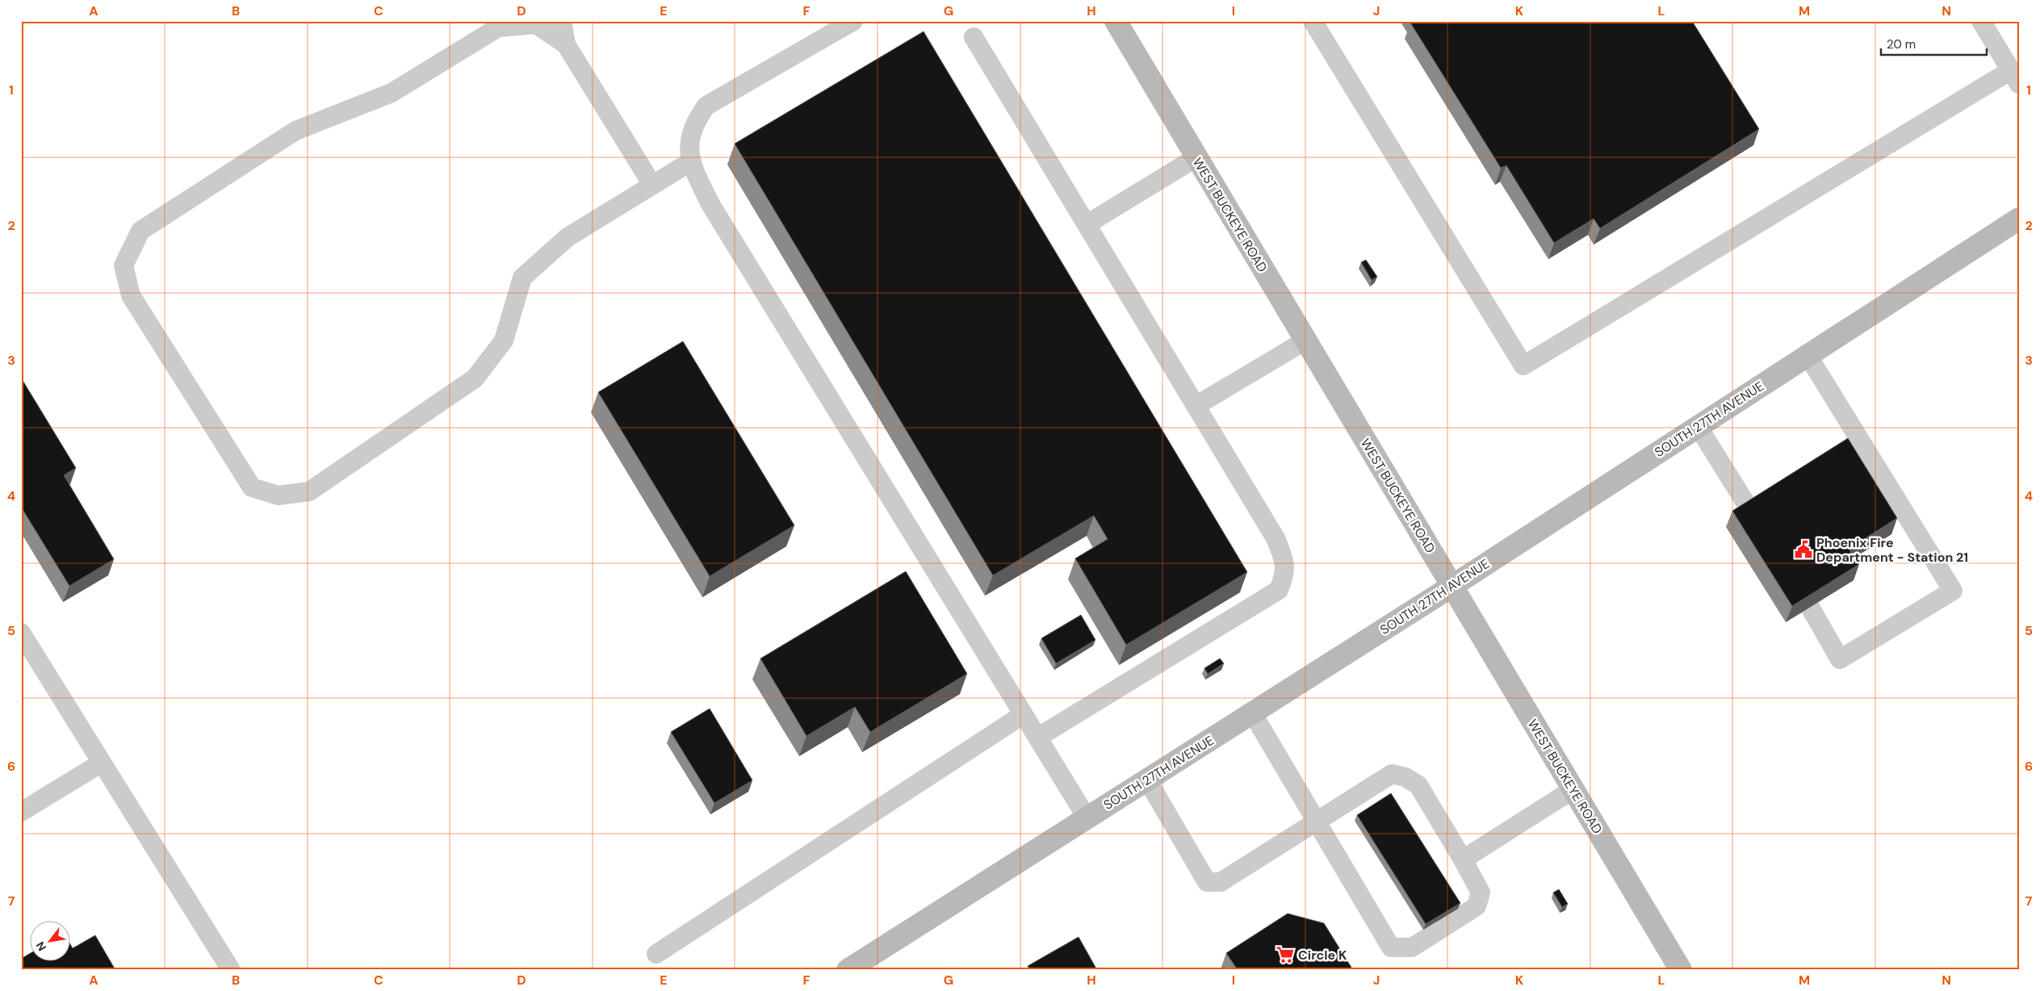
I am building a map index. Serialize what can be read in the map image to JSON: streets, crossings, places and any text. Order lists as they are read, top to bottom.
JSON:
{
  "streets": {
    "main road": ["WEST BUCKEYE ROAD", "SOUTH 27TH AVENUE"]
  },
  "crossings": [
    ["WEST BUCKEYE ROAD", "SOUTH 27TH AVENUE"]
  ],
  "places": {
    "public building": ["Phoenix Fire Department - Station 21"],
    "supermarket": ["Circle K"]
  },
  "scale_bar": "20 m",
  "north": "bottom left",
  "grid": {
    "columns": [
      "A",
      "B",
      "C",
      "D",
      "E",
      "F",
      "G",
      "H",
      "I",
      "J",
      "K",
      "L",
      "M",
      "N"
    ],
    "rows": [
      "1",
      "2",
      "3",
      "4",
      "5",
      "6",
      "7"
    ]
  }
}
